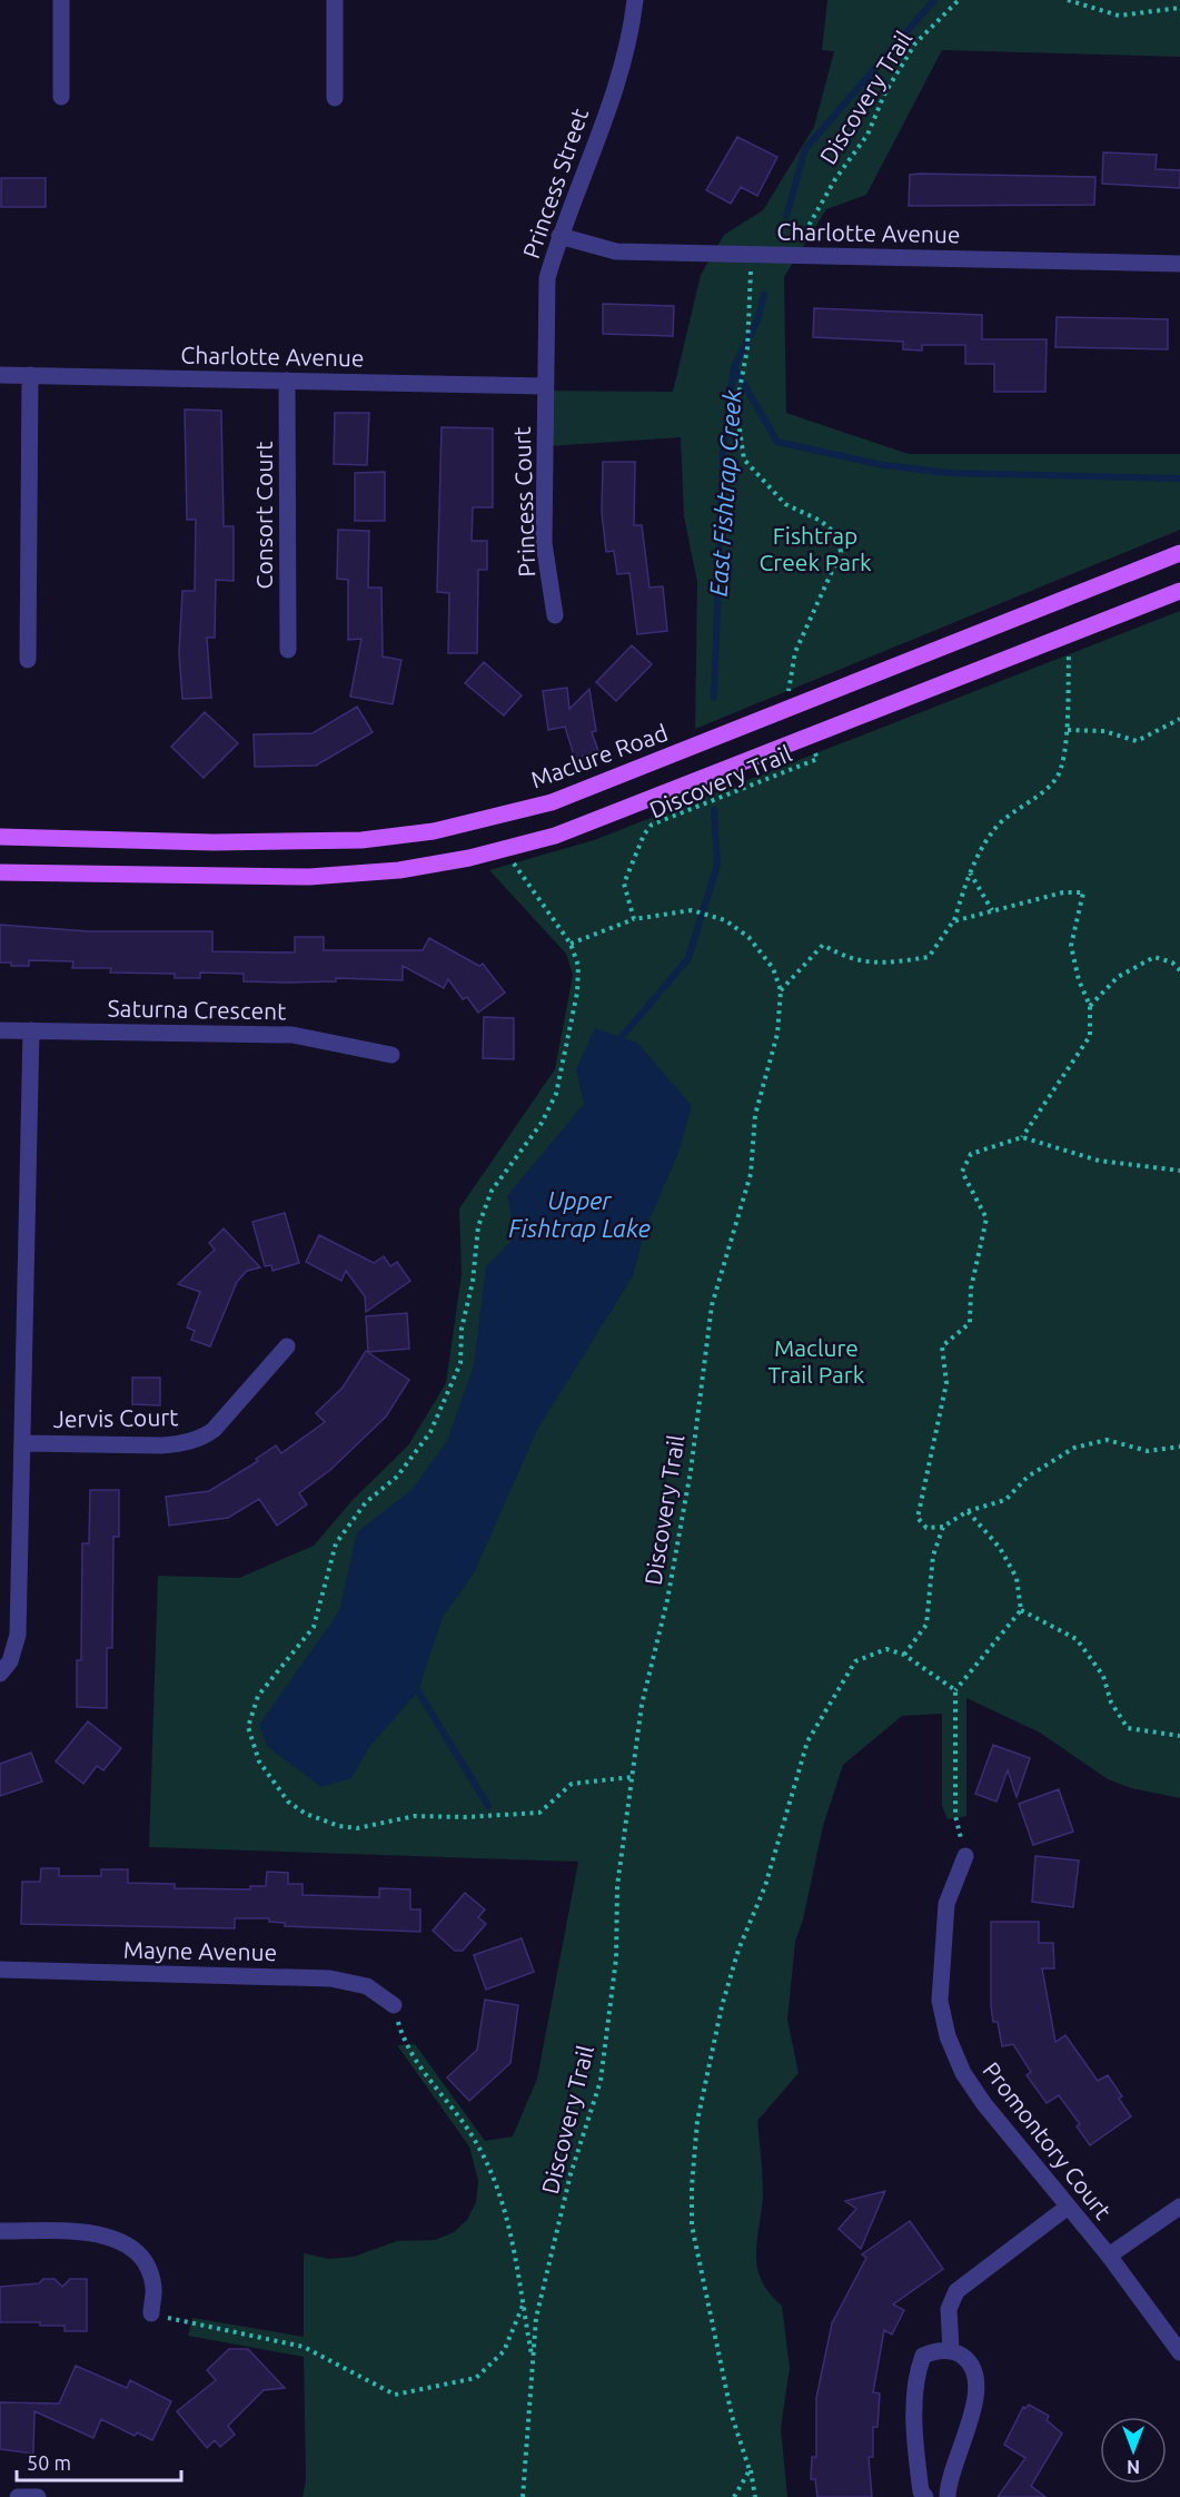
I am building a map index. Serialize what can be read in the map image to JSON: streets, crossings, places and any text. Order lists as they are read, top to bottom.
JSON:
{
  "streets": {
    "main road": ["Maclure Road"],
    "street": [
      "Princess Street",
      "Charlotte Avenue",
      "Princess Court",
      "Consort Court",
      "Saturna Crescent",
      "Jervis Court",
      "Mayne Avenue",
      "Promontory Court"
    ],
    "path": ["Discovery Trail"]
  },
  "crossings": [
    ["Discovery Trail", "Charlotte Avenue"],
    ["Princess Street", "Charlotte Avenue"],
    ["Princess Street", "Princess Court"],
    ["Charlotte Avenue", "Princess Court"],
    ["Charlotte Avenue", "Consort Court"]
  ],
  "water": ["East Fishtrap Creek", "Upper Fishtrap Lake"],
  "parks": ["Fishtrap Creek Park", "Maclure Trail Park"],
  "scale_bar": "50 m",
  "north": "bottom"
}
